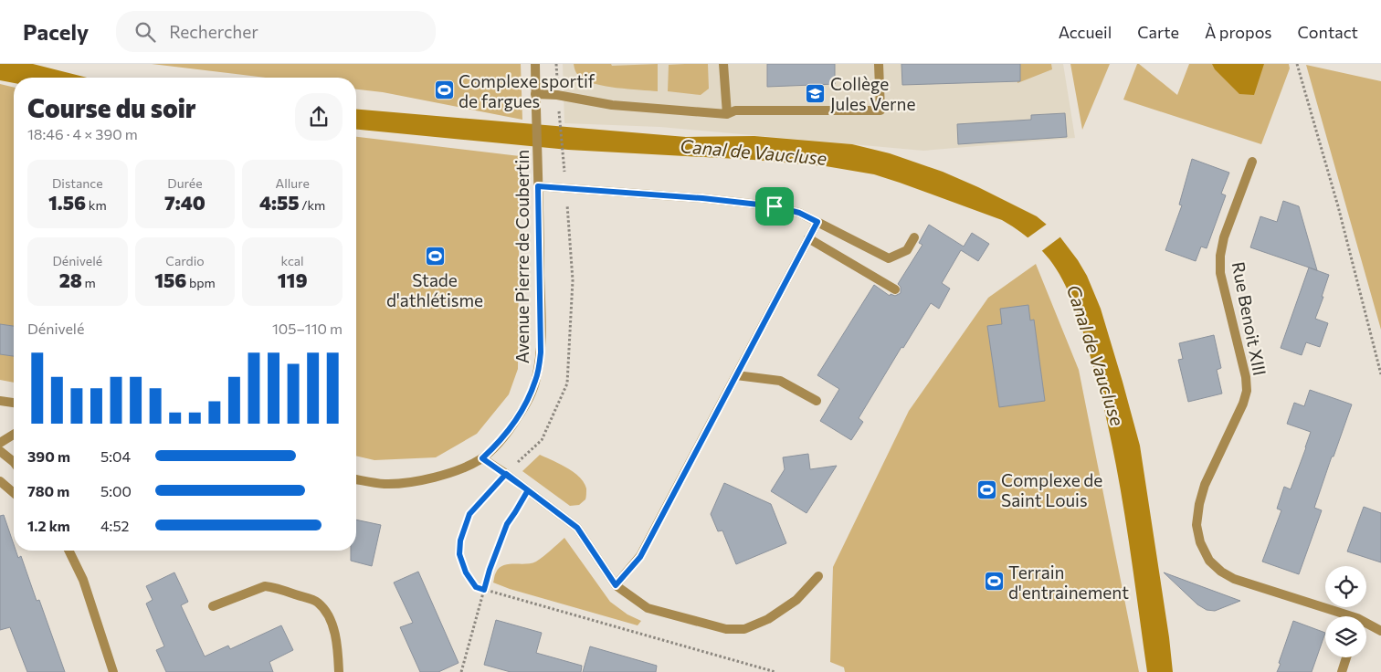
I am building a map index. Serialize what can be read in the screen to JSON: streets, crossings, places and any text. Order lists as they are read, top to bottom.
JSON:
{
  "streets": {
    "street": ["Avenue Pierre de Coubertin", "Rue Benoit XIII"]
  },
  "water": ["Canal de Vaucluse"],
  "places": {
    "sports": [
      "Complexe sportif de fargues",
      "Stade d'athlétisme",
      "Complexe de Saint Louis",
      "Terrain d'entrainement"
    ],
    "school or university": ["Collège Jules Verne"]
  },
  "page": {
    "header": "Pacely",
    "search": "Rechercher",
    "nav": [
      "Accueil",
      "Carte",
      "À propos",
      "Contact"
    ],
    "heading": ["Course du soir", "18:46 · 4 × 390 m"],
    "stats": [
      ["Distance", "1.56 km"],
      ["Durée", "7:40"],
      ["Allure", "4:55 /km"],
      ["Dénivelé", "28 m"],
      ["Cardio", "156 bpm"],
      ["kcal", "119"]
    ],
    "chart": ["Dénivelé", "105–110 m"],
    "list": [
      {
        "name": "390 m",
        "note": "5:04"
      },
      {
        "name": "780 m",
        "note": "5:00"
      },
      {
        "name": "1.2 km",
        "note": "4:52"
      }
    ]
  }
}
